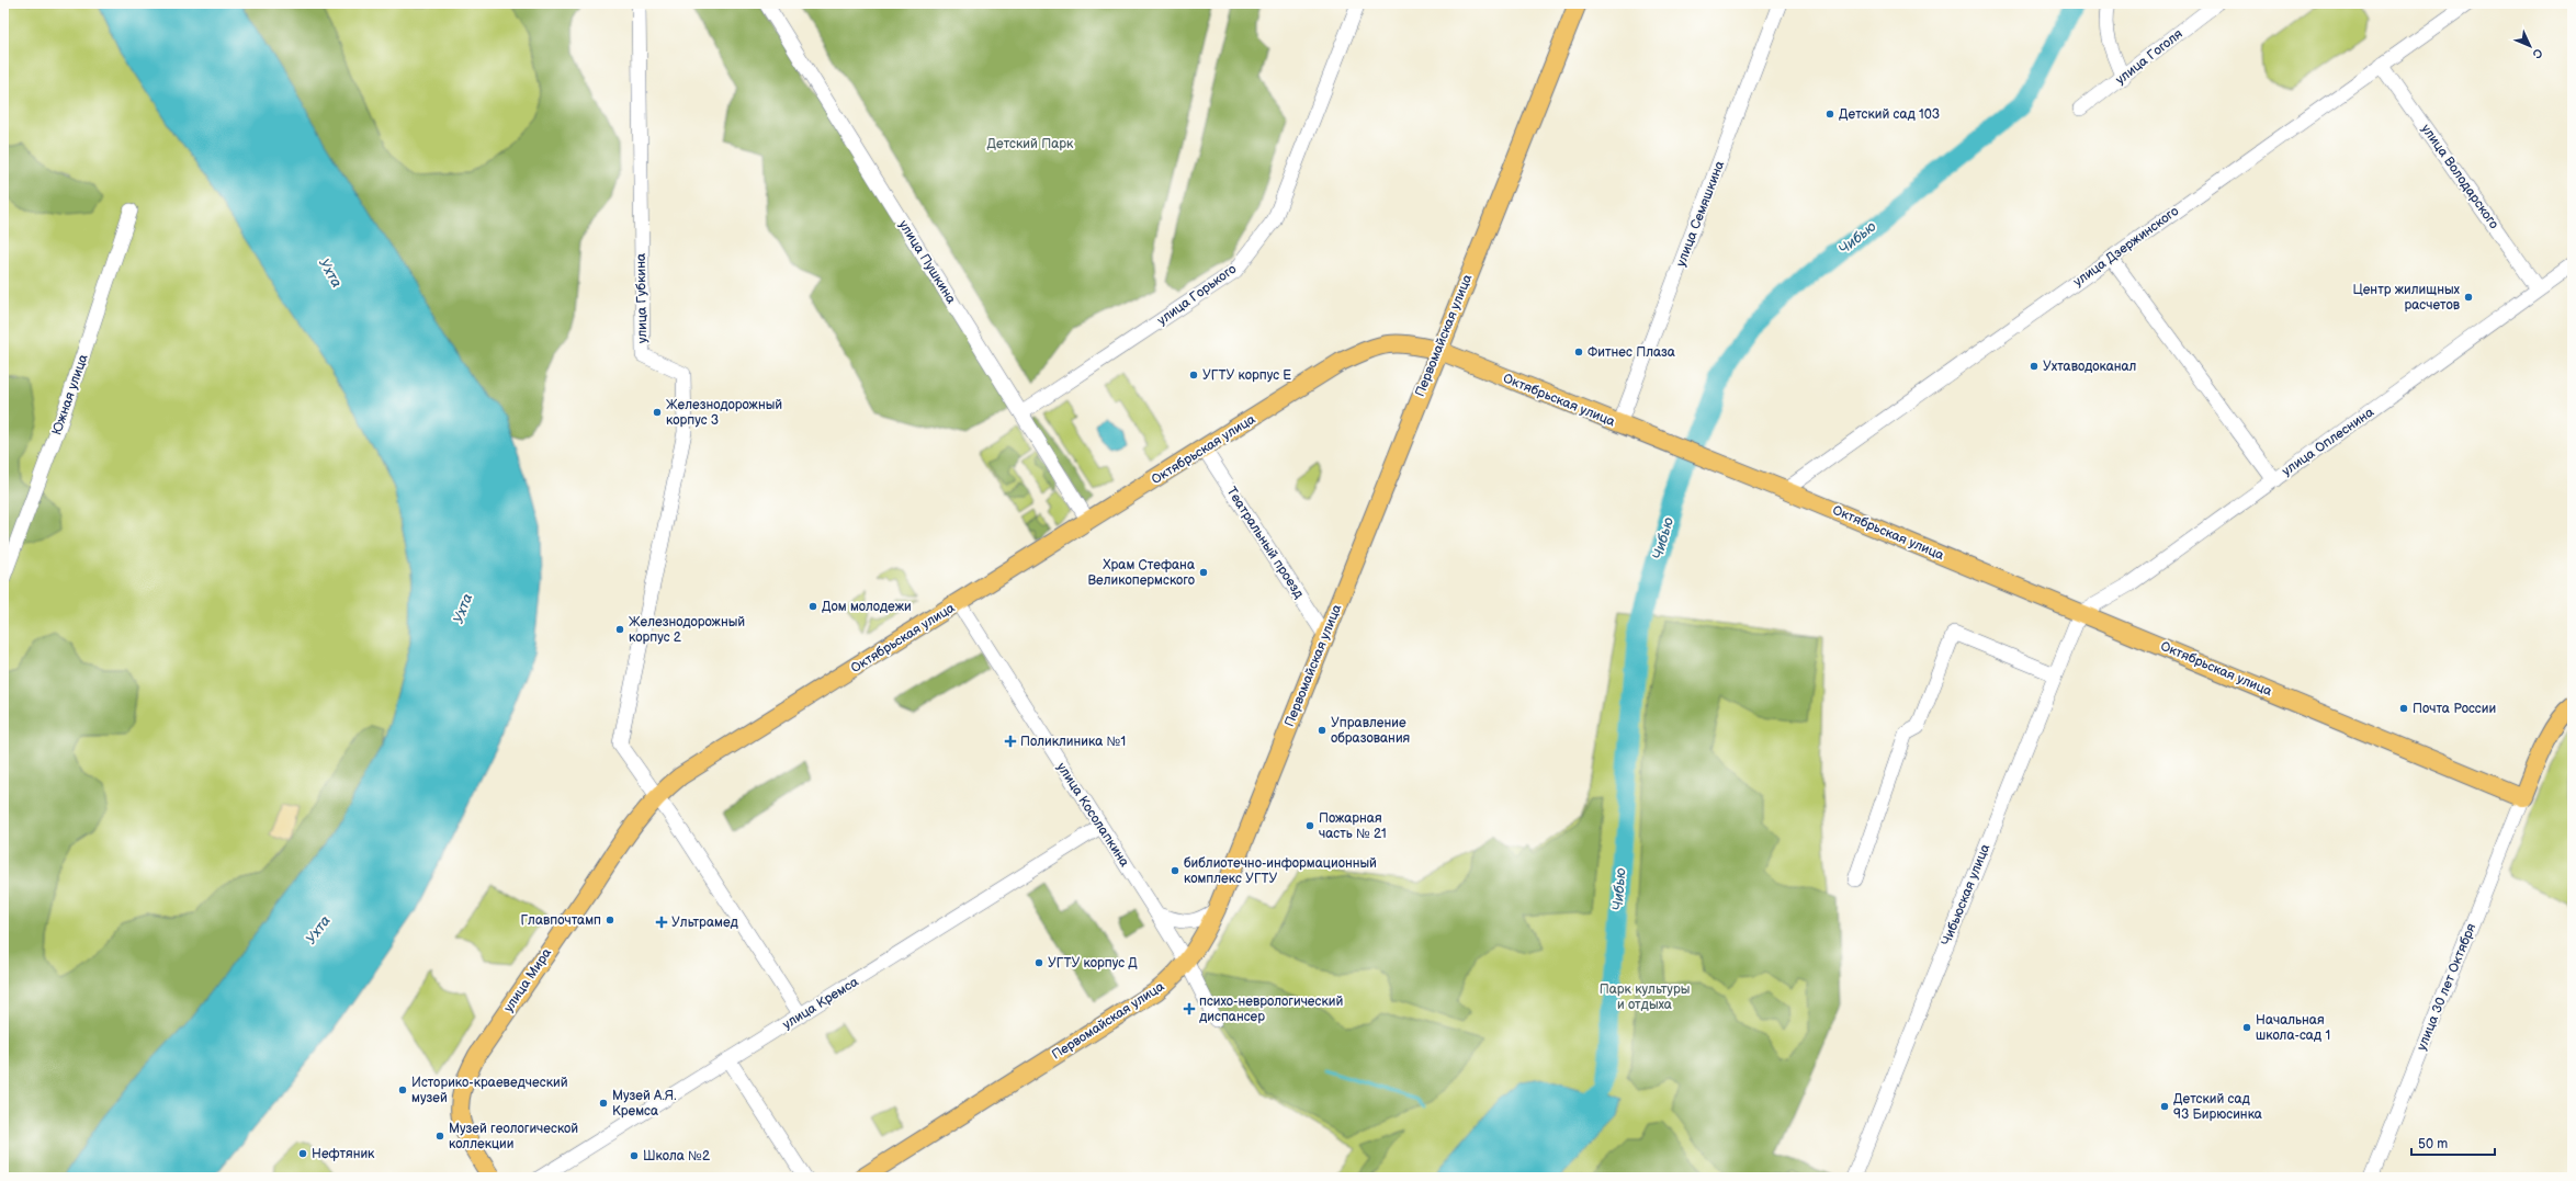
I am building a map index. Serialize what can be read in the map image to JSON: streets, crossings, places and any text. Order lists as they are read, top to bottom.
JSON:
{
  "streets": {
    "main road": ["Первомайская улица", "Октябрьская улица", "улица Мира"],
    "street": [
      "улица Гоголя",
      "улица Володарского",
      "улица Семяшкина",
      "улица Дзержинского",
      "улица Пушкина",
      "улица Горького",
      "улица Губкина",
      "Южная улица",
      "улица Оплеснина",
      "Театральный проезд",
      "улица Косолапкина",
      "Чибьюская улица",
      "улица 30 лет Октября",
      "улица Кремса"
    ]
  },
  "crossings": [
    ["улица Володарского", "улица Дзержинского"],
    ["улица Володарского", "улица Оплеснина"],
    ["улица Семяшкина", "Октябрьская улица"],
    ["улица Дзержинского", "Октябрьская улица"],
    ["улица Пушкина", "улица Горького"],
    ["улица Пушкина", "Октябрьская улица"],
    ["улица Губкина", "Октябрьская улица"],
    ["улица Губкина", "улица Мира"],
    ["Первомайская улица", "Октябрьская улица"],
    ["Первомайская улица", "Театральный проезд"],
    ["Первомайская улица", "улица Косолапкина"],
    ["Октябрьская улица", "улица Оплеснина"],
    ["Октябрьская улица", "Театральный проезд"],
    ["Октябрьская улица", "улица Косолапкина"],
    ["Октябрьская улица", "Чибьюская улица"],
    ["Октябрьская улица", "улица Мира"],
    ["Октябрьская улица", "улица 30 лет Октября"],
    ["улица Оплеснина", "Чибьюская улица"],
    ["улица Косолапкина", "улица Кремса"]
  ],
  "water": ["Чибью", "Ухта"],
  "parks": ["Детский Парк", "Парк культуры и отдыха"],
  "places": {
    "other": [
      "Детский сад 103",
      "Центр жилищных расчетов",
      "Фитнес Плаза",
      "Ухтаводоканал",
      "УГТУ корпус Е",
      "Железнодорожный корпус 3",
      "Храм Стефана Великопермского",
      "Дом молодежи",
      "Железнодорожный корпус 2",
      "Почта России",
      "Управление образования",
      "Пожарная часть № 21",
      "библиотечно-информационный комплекс УГТУ",
      "Главпочтамп",
      "УГТУ корпус Д",
      "Начальная школа-сад 1",
      "Историко-краеведческий музей",
      "Музей А.Я. Кремса",
      "Детский сад 93 Бирюсинка",
      "Музей геологической коллекции",
      "Нефтяник",
      "Школа №2"
    ],
    "health": ["Поликлиника №1", "Ультрамед", "психо-неврологический диспансер"]
  },
  "scale_bar": "50 m",
  "north": "bottom right"
}
